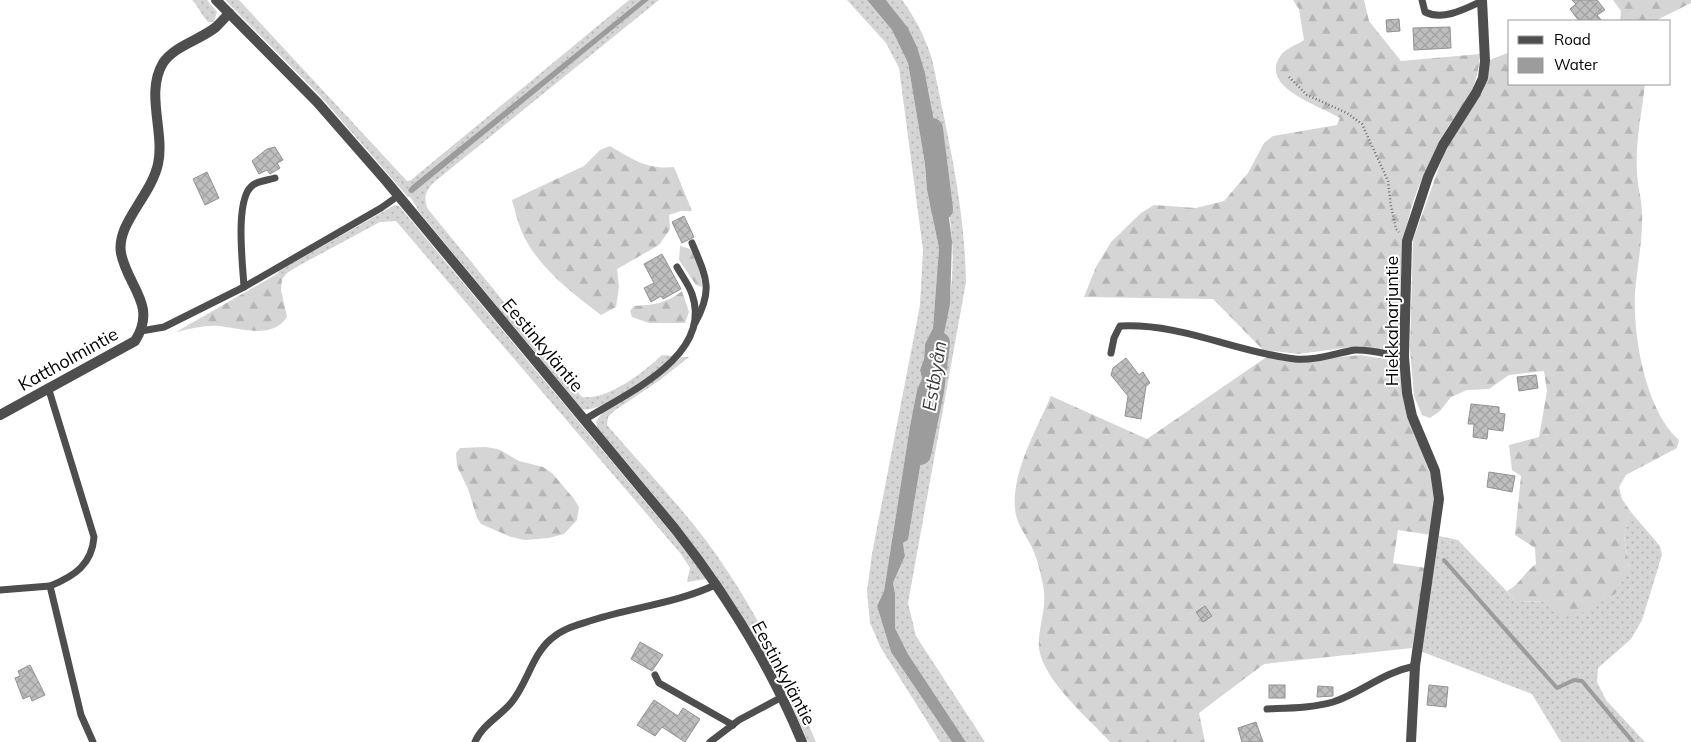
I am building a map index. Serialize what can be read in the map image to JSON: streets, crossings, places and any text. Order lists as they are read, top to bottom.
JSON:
{
  "streets": {
    "street": ["Hiekkaharjuntie", "Eestinkyläntie", "Kattholmintie"]
  },
  "crossings": [
    ["Eestinkyläntie", "Kattholmintie"]
  ],
  "water": ["Estbyån"],
  "legend": ["Road", "Water"]
}
